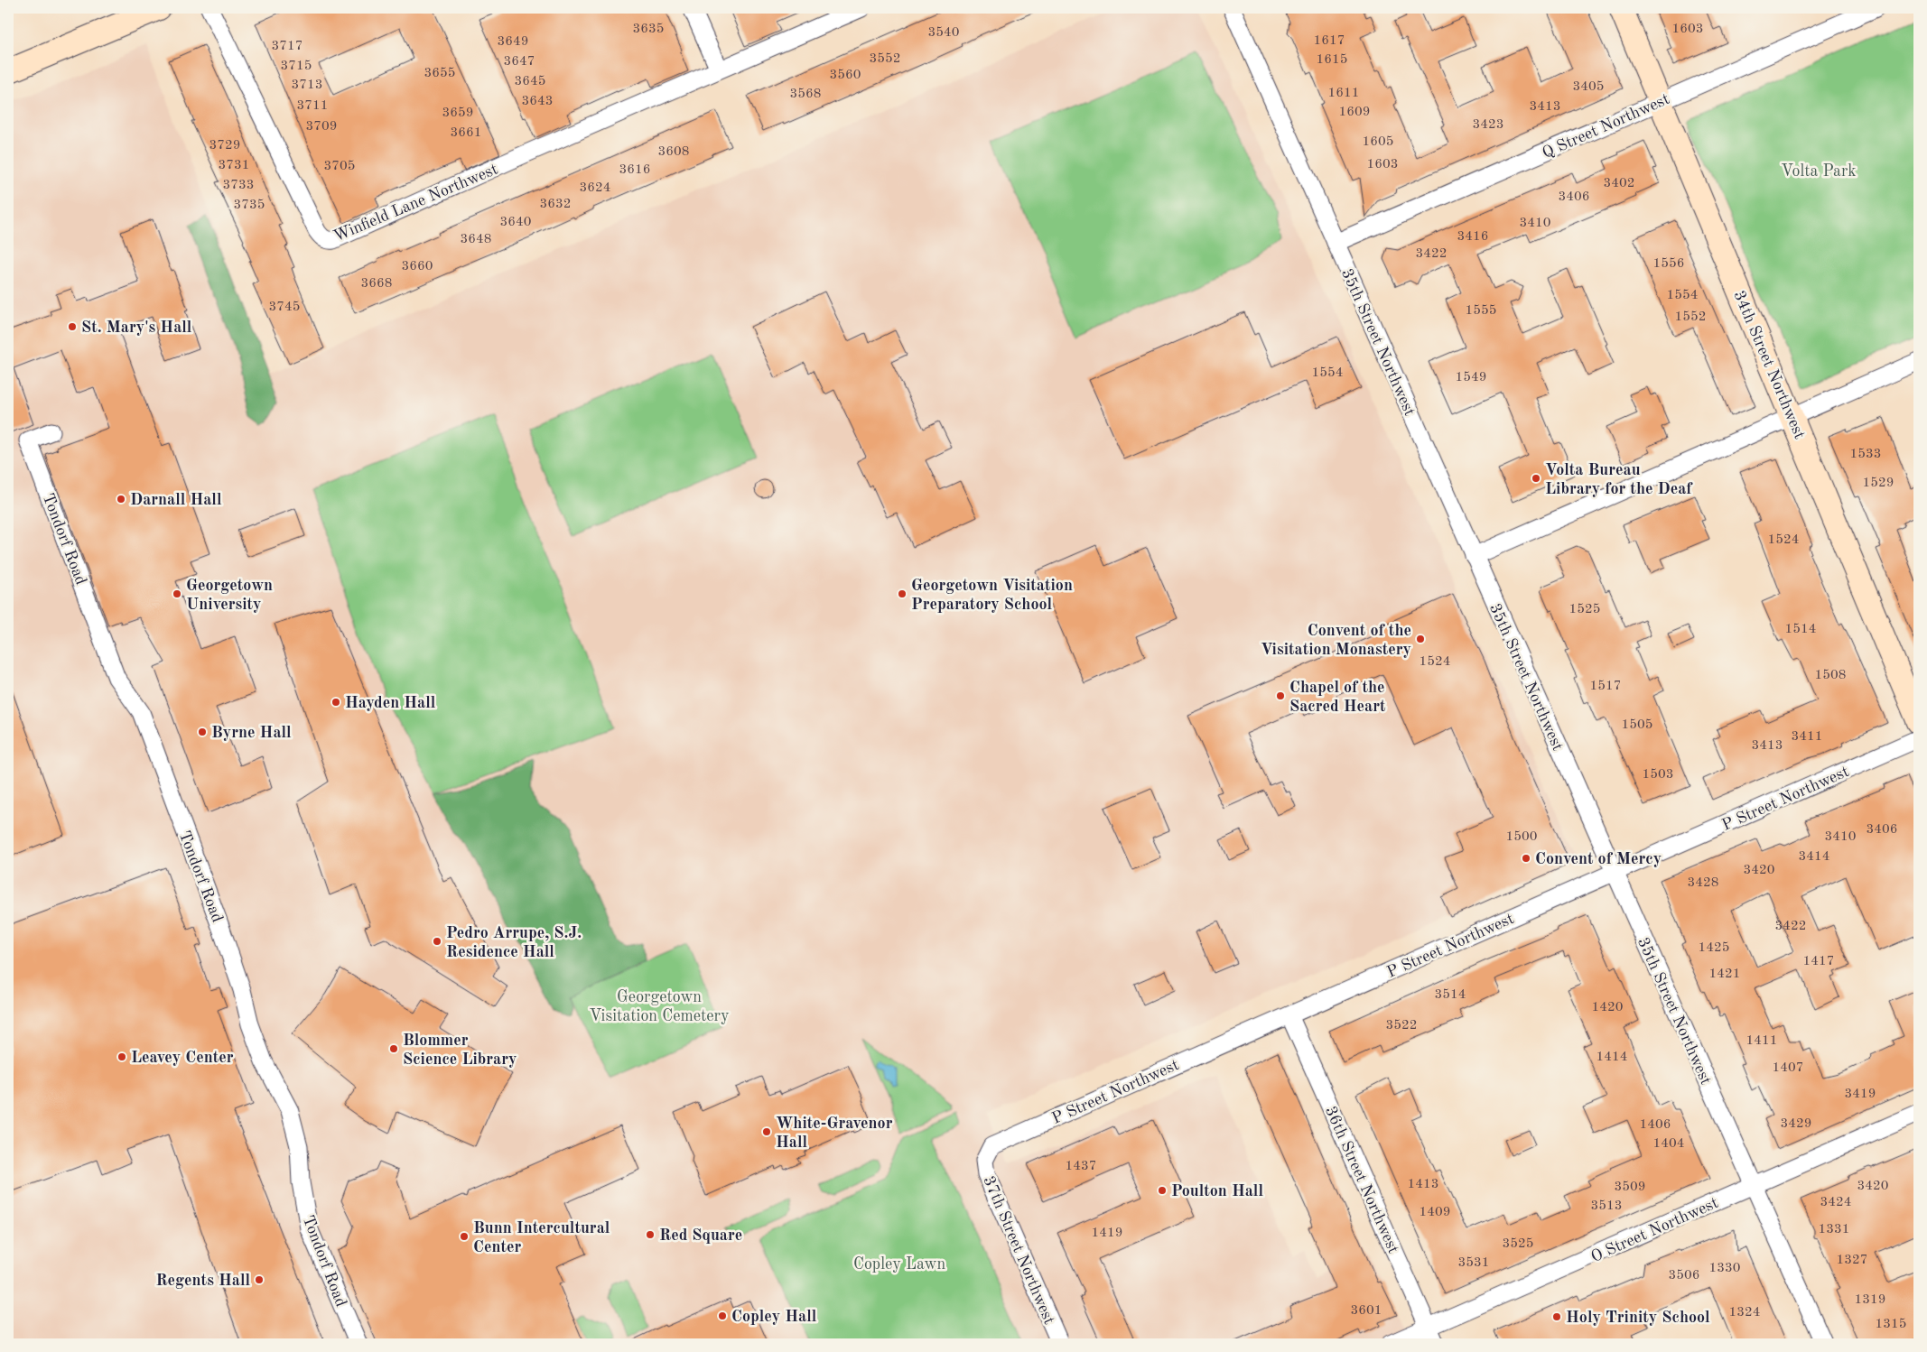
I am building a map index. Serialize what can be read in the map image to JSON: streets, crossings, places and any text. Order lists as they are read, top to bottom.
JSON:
{
  "streets": {
    "street": [
      "Q Street Northwest",
      "Winfield Lane Northwest",
      "35th Street Northwest",
      "34th Street Northwest",
      "Tondorf Road",
      "P Street Northwest",
      "36th Street Northwest",
      "O Street Northwest",
      "37th Street Northwest"
    ]
  },
  "crossings": [
    ["Q Street Northwest", "35th Street Northwest"],
    ["Q Street Northwest", "34th Street Northwest"],
    ["35th Street Northwest", "P Street Northwest"],
    ["35th Street Northwest", "O Street Northwest"],
    ["P Street Northwest", "36th Street Northwest"],
    ["P Street Northwest", "37th Street Northwest"],
    ["36th Street Northwest", "O Street Northwest"]
  ],
  "parks": ["Volta Park", "Georgetown Visitation Cemetery", "Copley Lawn"],
  "places": [
    "St. Mary's Hall",
    "Volta Bureau Library for the Deaf",
    "Darnall Hall",
    "Georgetown University",
    "Georgetown Visitation Preparatory School",
    "Convent of the Visitation Monastery",
    "Chapel of the Sacred Heart",
    "Hayden Hall",
    "Byrne Hall",
    "Convent of Mercy",
    "Pedro Arrupe, S.J. Residence Hall",
    "Blommer Science Library",
    "Leavey Center",
    "White-Gravenor Hall",
    "Poulton Hall",
    "Red Square",
    "Bunn Intercultural Center",
    "Regents Hall",
    "Copley Hall",
    "Holy Trinity School"
  ],
  "house_numbers": [
    "3635",
    "1603",
    "3540",
    "1617",
    "3649",
    "3717",
    "3552",
    "1615",
    "3647",
    "3715",
    "3655",
    "3560",
    "3645",
    "3713",
    "3405",
    "1611",
    "3568",
    "3643",
    "3711",
    "3413",
    "1609",
    "3659",
    "3423",
    "3709",
    "3661",
    "1605",
    "3729",
    "3608",
    "1603",
    "3731",
    "3705",
    "3616",
    "3402",
    "3733",
    "3624",
    "3406",
    "3632",
    "3735",
    "3640",
    "3410",
    "3416",
    "3648",
    "3422",
    "1556",
    "3660",
    "3668",
    "1554",
    "3745",
    "1555",
    "1552",
    "1554",
    "1549",
    "1533",
    "1529",
    "1524",
    "1525",
    "1514",
    "1524",
    "1508",
    "1517",
    "1505",
    "3411",
    "3413",
    "1503",
    "3406",
    "1500",
    "3410",
    "3414",
    "3420",
    "3428",
    "3422",
    "1425",
    "1417",
    "1421",
    "3514",
    "1420",
    "3522",
    "1411",
    "1414",
    "1407",
    "3419",
    "3429",
    "1406",
    "1404",
    "1437",
    "1413",
    "3420",
    "3509",
    "3424",
    "3513",
    "1409",
    "1331",
    "1419",
    "3525",
    "1327",
    "3531",
    "1330",
    "3506",
    "1319",
    "3601",
    "1324",
    "1315"
  ]
}
